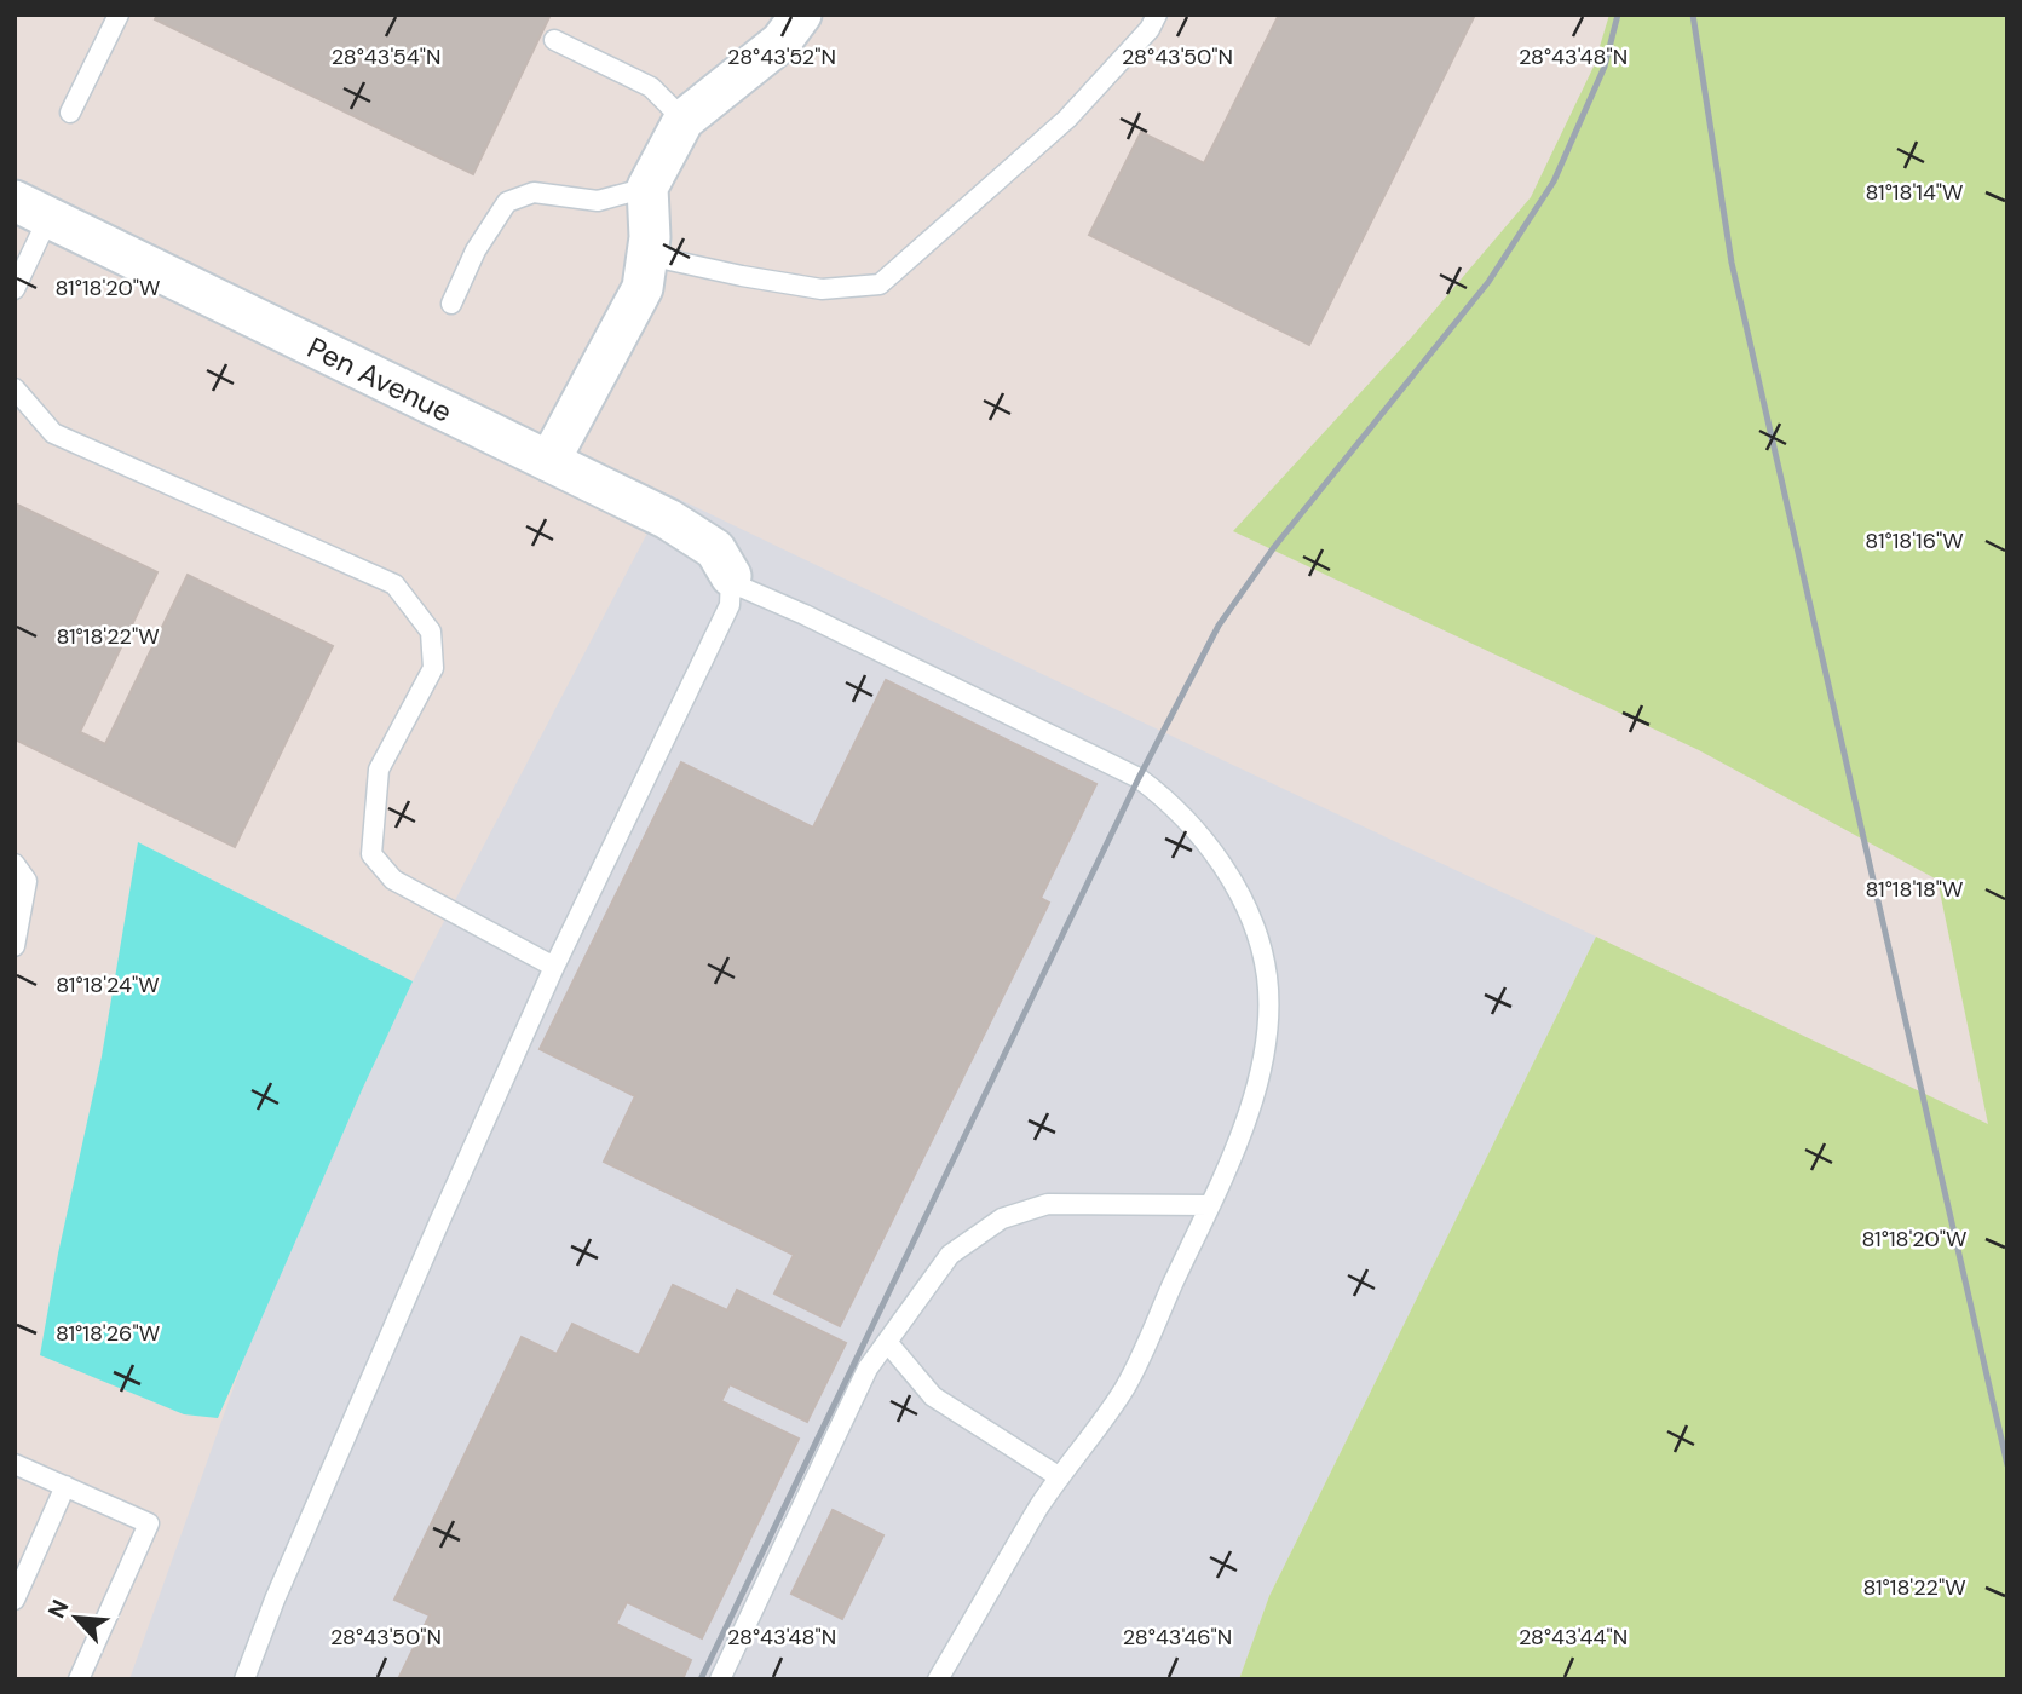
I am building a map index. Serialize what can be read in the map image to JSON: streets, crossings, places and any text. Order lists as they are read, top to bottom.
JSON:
{
  "streets": {
    "street": ["Pen Avenue"]
  },
  "north": "top left",
  "coordinates": [
    "28°43'54\"N",
    "28°43'52\"N",
    "28°43'50\"N",
    "28°43'48\"N",
    "81°18'14\"W",
    "81°18'20\"W",
    "81°18'16\"W",
    "81°18'22\"W",
    "81°18'18\"W",
    "81°18'24\"W",
    "81°18'26\"W",
    "28°43'46\"N",
    "28°43'44\"N"
  ]
}
